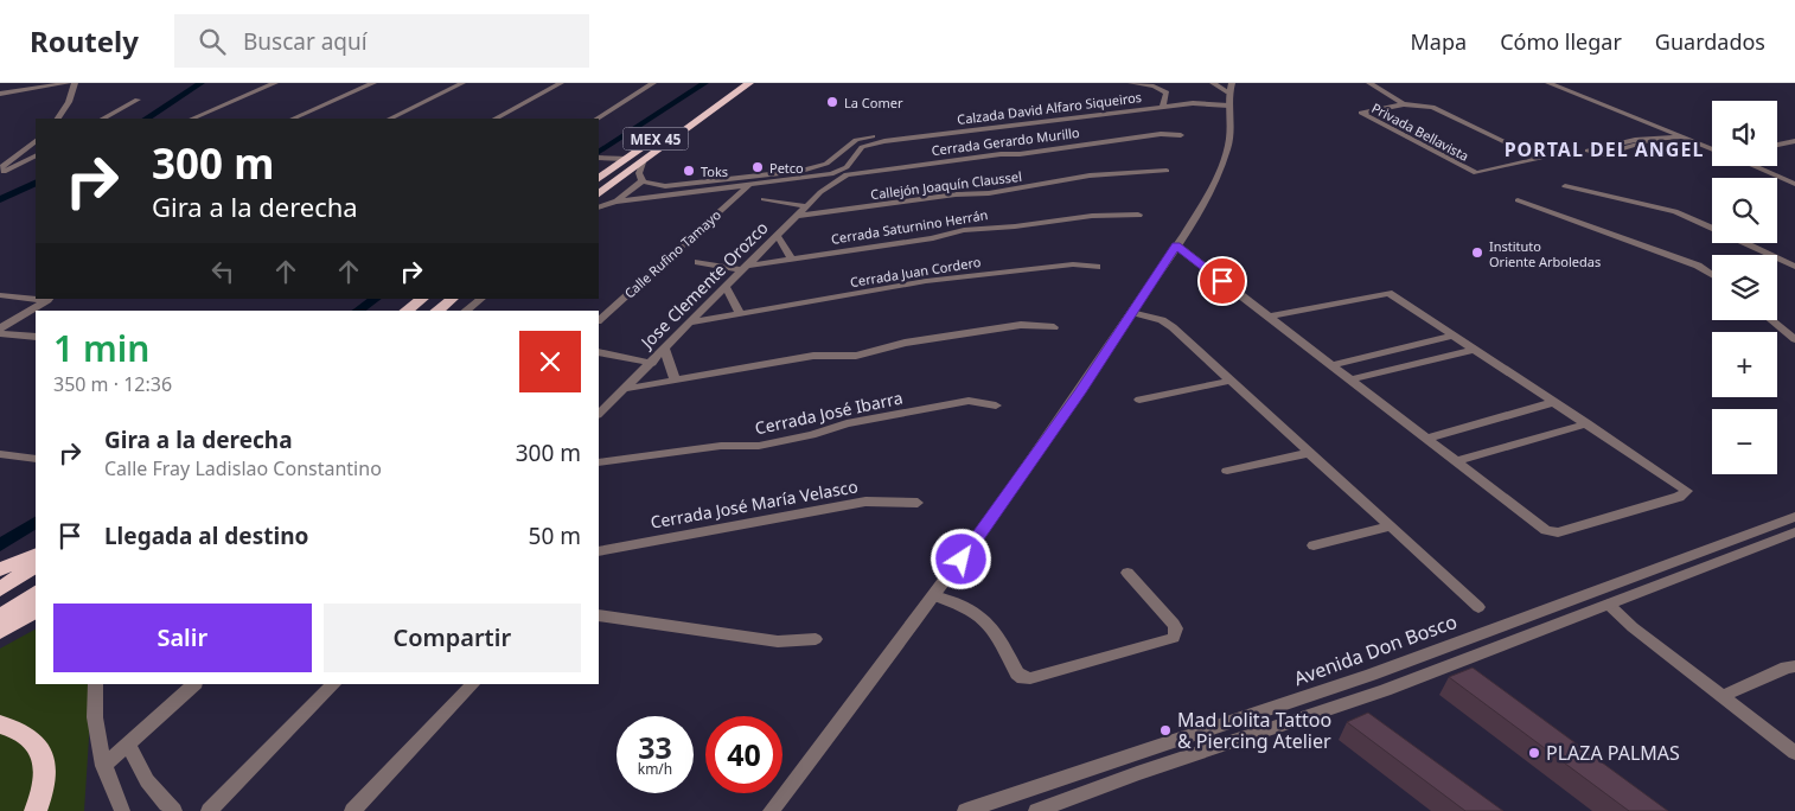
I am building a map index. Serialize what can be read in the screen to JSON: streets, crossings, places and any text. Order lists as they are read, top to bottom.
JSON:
{
  "streets": {
    "highway": ["MEX 45"],
    "street": [
      "Calzada David Alfaro Siqueiros",
      "Privada Bellavista",
      "Cerrada Gerardo Murillo",
      "Callejón Joaquín Claussel",
      "Cerrada Saturnino Herrán",
      "Calle Rufino Tamayo",
      "Cerrada Juan Cordero",
      "Jose Clemente Orozco",
      "Cerrada José Ibarra",
      "Cerrada José María Velasco",
      "Avenida Don Bosco"
    ]
  },
  "crossings": [
    ["Calzada David Alfaro Siqueiros", "Calle Rufino Tamayo"],
    ["Cerrada Gerardo Murillo", "Jose Clemente Orozco"],
    ["Callejón Joaquín Claussel", "Jose Clemente Orozco"],
    ["Cerrada Saturnino Herrán", "Jose Clemente Orozco"],
    ["Cerrada Juan Cordero", "Jose Clemente Orozco"]
  ],
  "districts": ["PORTAL DEL ANGEL"],
  "places": [
    "La Comer",
    "Petco",
    "Toks",
    "Instituto Oriente Arboledas",
    "Mad Lolita Tattoo & Piercing Atelier",
    "PLAZA PALMAS"
  ],
  "page": {
    "header": "Routely",
    "search": "Buscar aquí",
    "nav": ["Mapa", "Cómo llegar", "Guardados"],
    "map_buttons": ["+", "−"],
    "turn": ["300 m", "Gira a la derecha"],
    "heading": ["1 min", "350 m · 12:36"],
    "list": [
      {
        "name": "Gira a la derecha",
        "note": "Calle Fray Ladislao Constantino",
        "value": "300 m"
      },
      {
        "name": "Llegada al destino",
        "value": "50 m"
      }
    ],
    "buttons": ["Salir", "Compartir"],
    "speed": "33 km/h",
    "limit": "40"
  }
}
